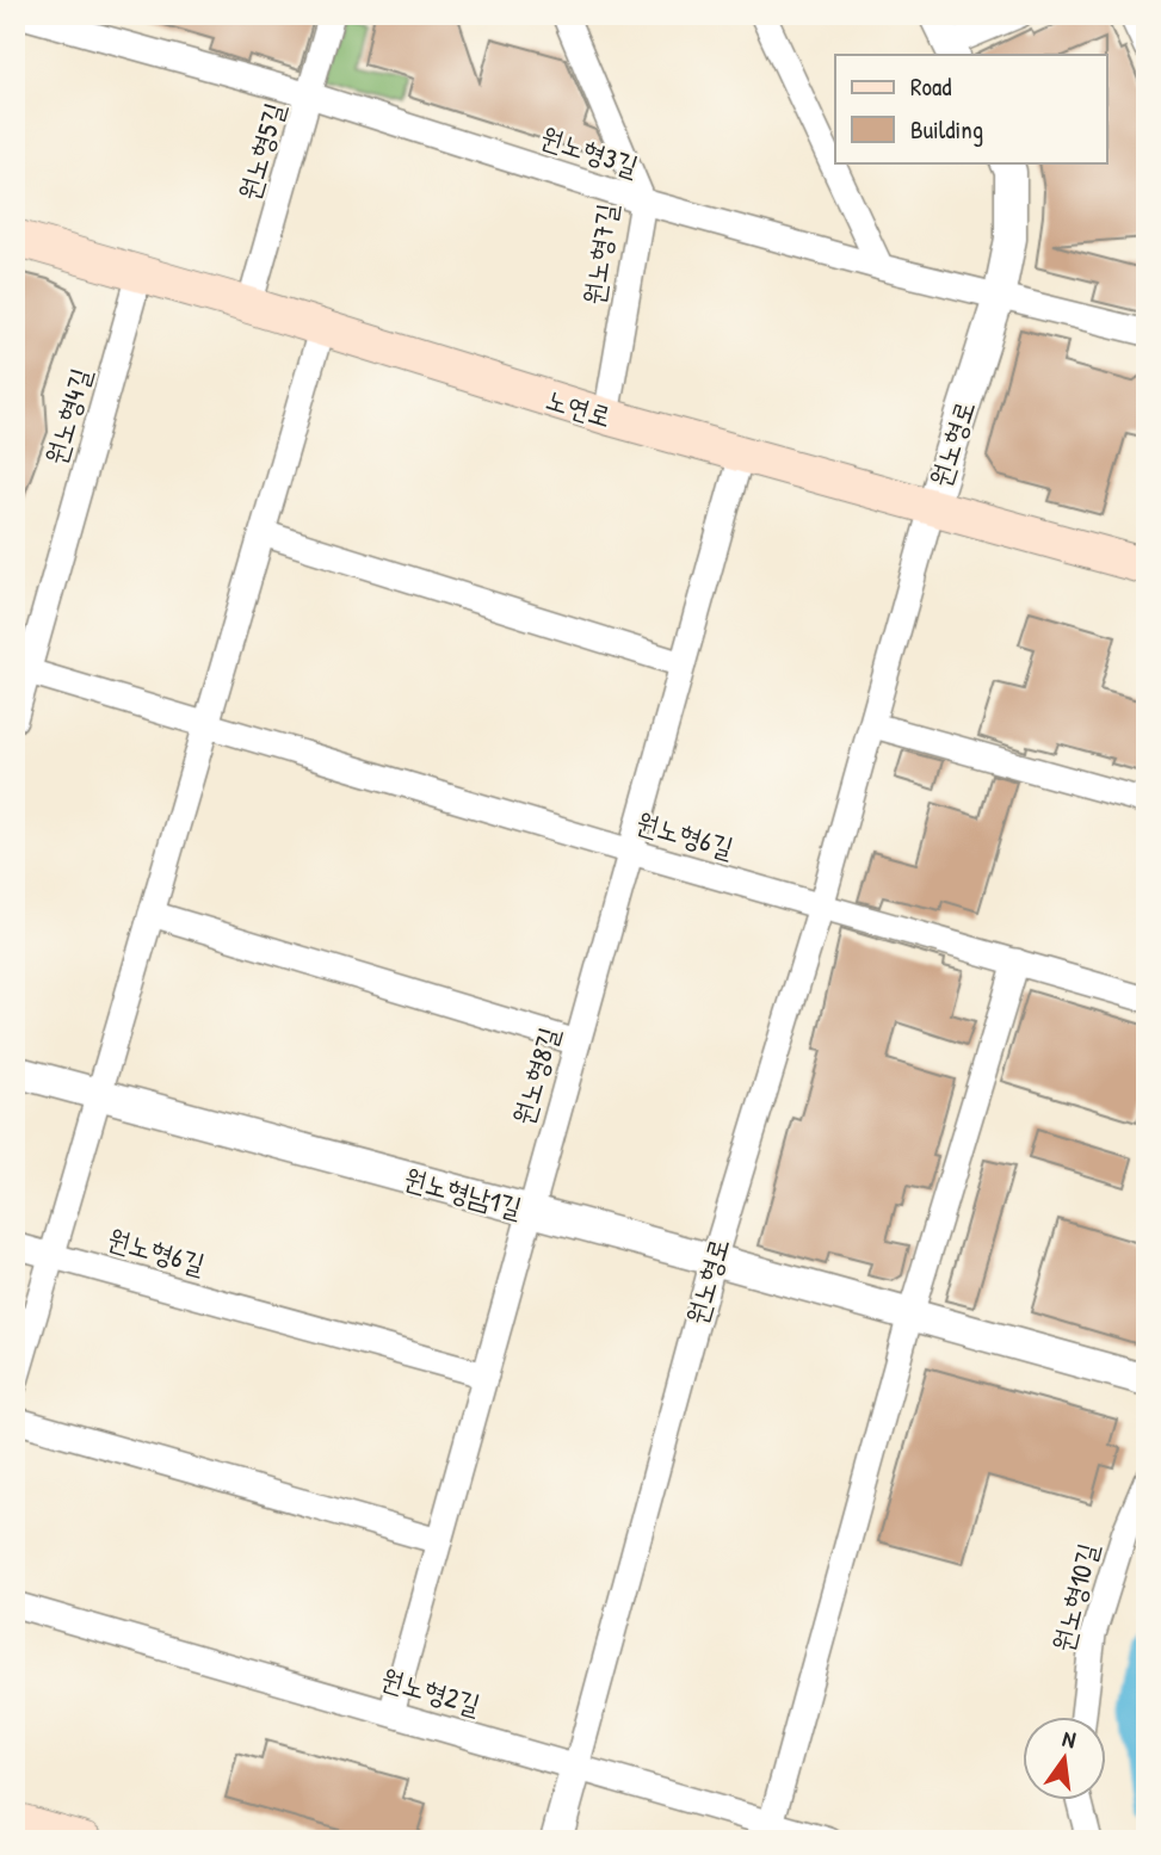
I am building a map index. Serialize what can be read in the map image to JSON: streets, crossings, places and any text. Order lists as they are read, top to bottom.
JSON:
{
  "streets": {
    "main road": ["노연로"],
    "street": [
      "원노형5길",
      "원노형3길",
      "원노형7길",
      "원노형4길",
      "원노형로",
      "원노형6길",
      "원노형8길",
      "원노형남1길",
      "원노형10길",
      "원노형2길"
    ]
  },
  "crossings": [
    ["원노형5길", "원노형3길"],
    ["원노형5길", "노연로"],
    ["원노형3길", "원노형7길"],
    ["원노형3길", "원노형로"],
    ["원노형7길", "노연로"],
    ["노연로", "원노형4길"],
    ["노연로", "원노형로"],
    ["노연로", "원노형8길"],
    ["원노형4길", "원노형6길"],
    ["원노형로", "원노형6길"],
    ["원노형로", "원노형남1길"],
    ["원노형로", "원노형2길"],
    ["원노형6길", "원노형8길"],
    ["원노형8길", "원노형남1길"],
    ["원노형8길", "원노형2길"]
  ],
  "legend": ["Road", "Building"],
  "north": "top"
}
